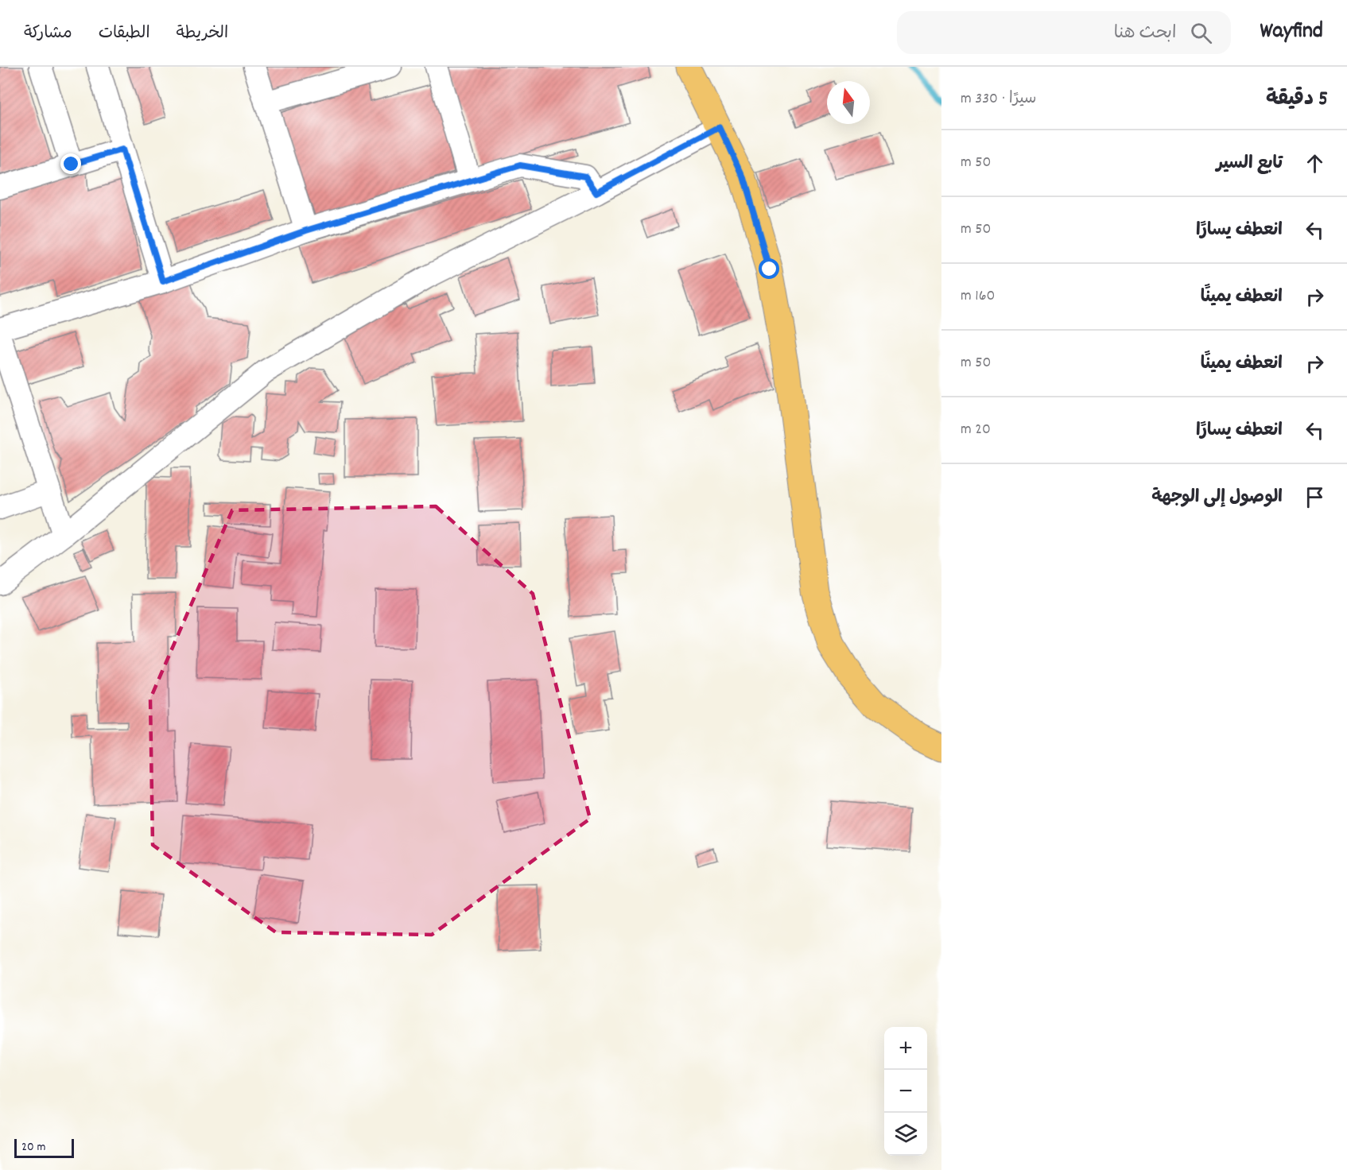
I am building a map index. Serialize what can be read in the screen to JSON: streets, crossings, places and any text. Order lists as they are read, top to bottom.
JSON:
{
  "scale_bar": "20 m",
  "north": "top",
  "page": {
    "header": "Wayfind",
    "search": "ابحث هنا",
    "nav": ["الخريطة", "الطبقات", "مشاركة"],
    "heading": ["5 دقيقة", "سيرًا · 330 m"],
    "list": [
      ["تابع السير", "50 m"],
      ["انعطف يسارًا", "50 m"],
      ["انعطف يمينًا", "160 m"],
      ["انعطف يمينًا", "50 m"],
      ["انعطف يسارًا", "20 m"],
      "الوصول إلى الوجهة"
    ],
    "map_buttons": ["+", "−"],
    "scale": "20 m"
  }
}
